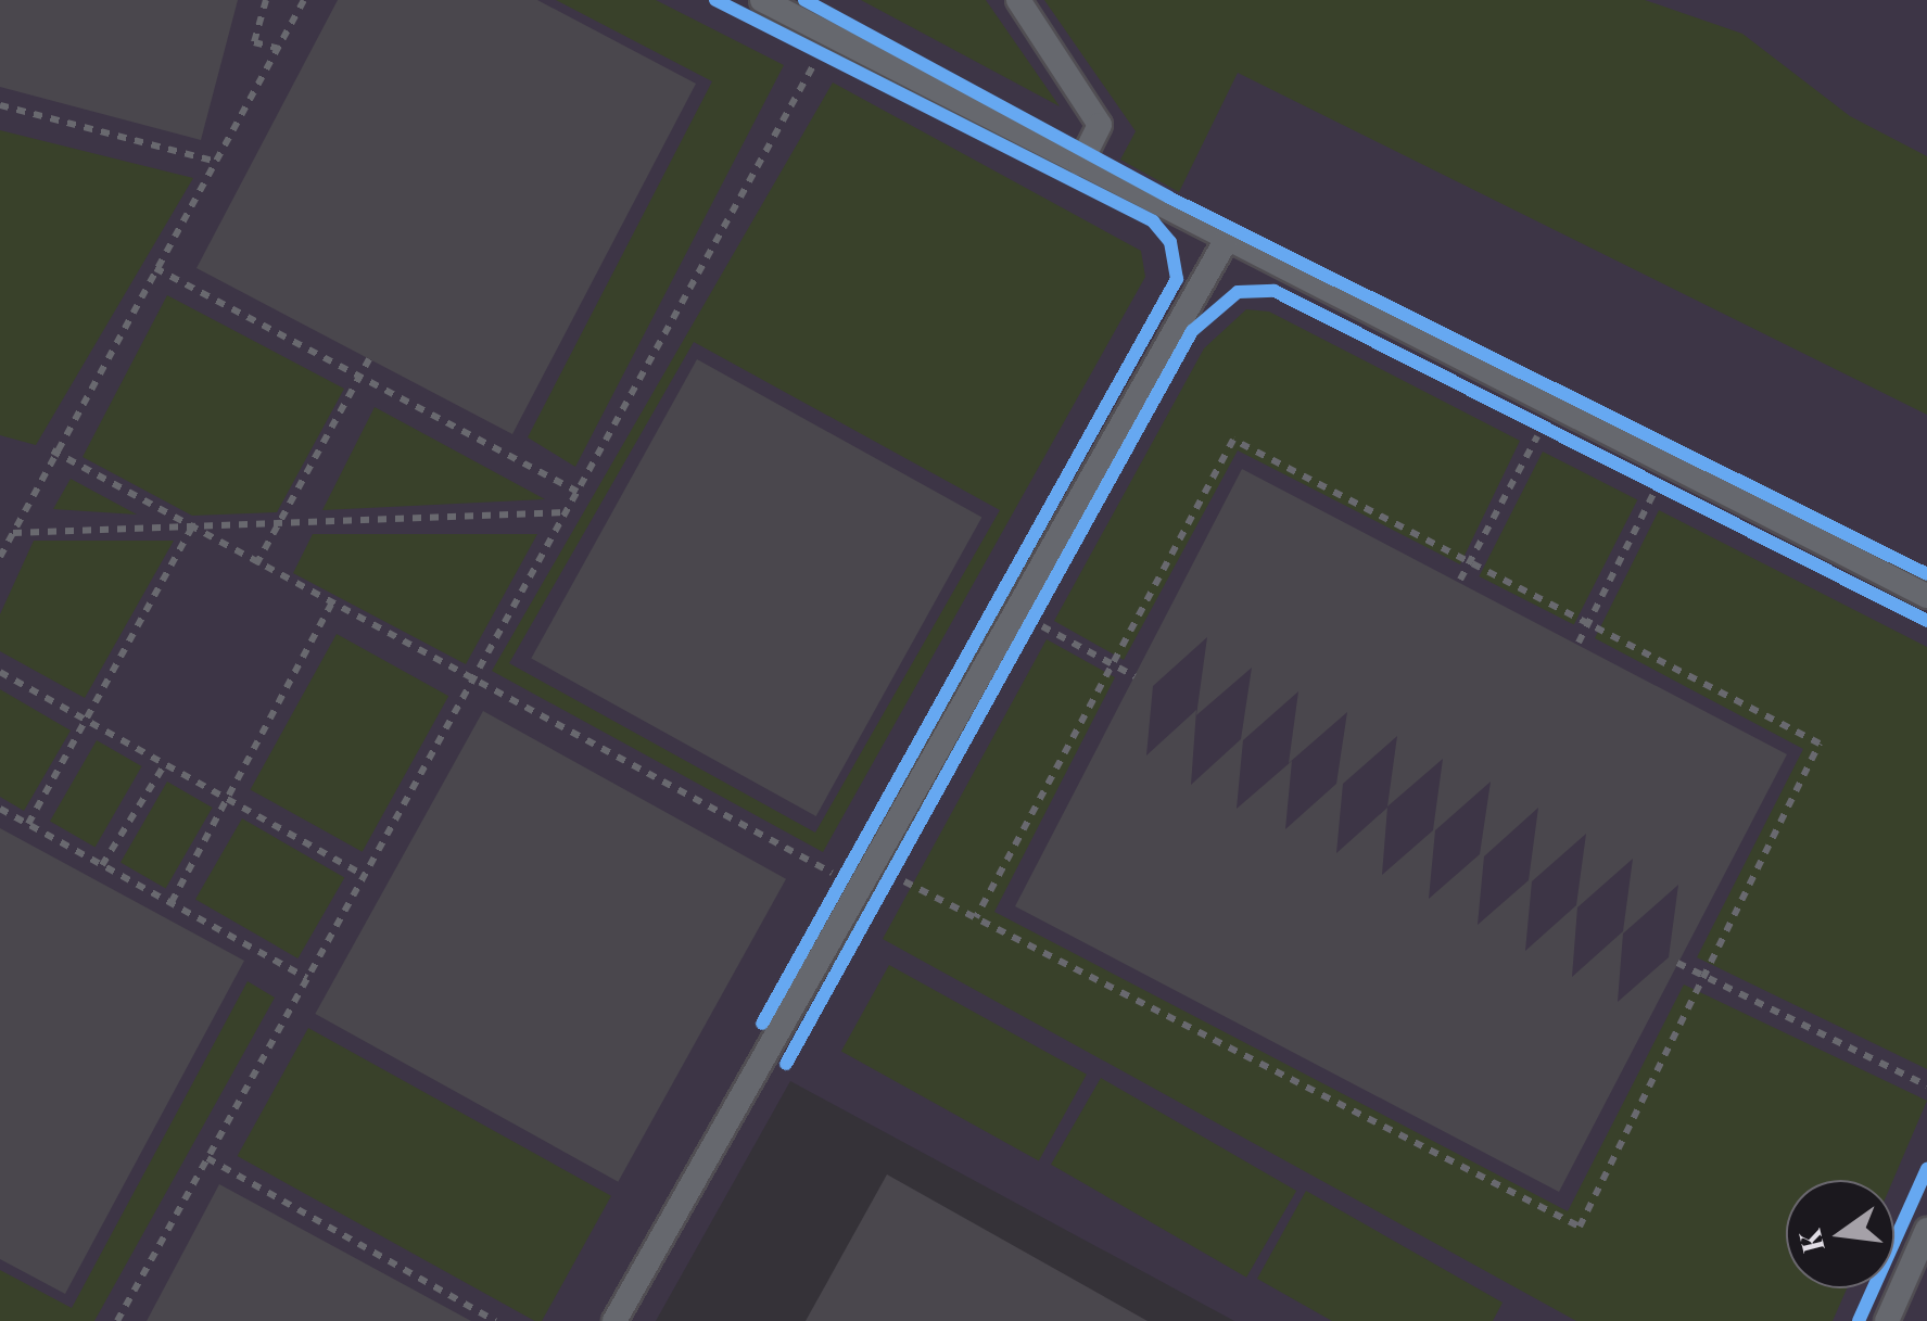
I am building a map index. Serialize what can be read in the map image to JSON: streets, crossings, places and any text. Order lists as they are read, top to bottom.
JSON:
{
  "north": "left"
}
